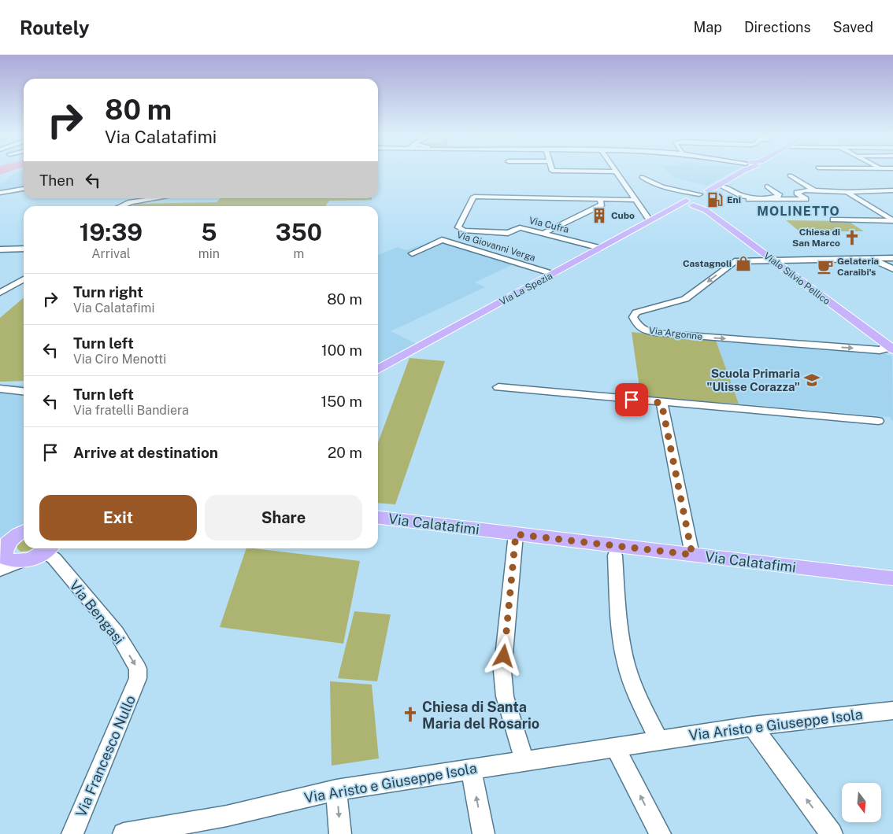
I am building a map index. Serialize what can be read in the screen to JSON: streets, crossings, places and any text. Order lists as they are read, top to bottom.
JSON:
{
  "streets": {
    "main road": ["Viale Silvio Pellico", "Via La Spezia", "Via Calatafimi"],
    "street": [
      "Via Cufra",
      "Via Giovanni Verga",
      "Via Argonne",
      "Via Bengasi",
      "Via Aristo e Giuseppe Isola",
      "Via Francesco Nullo"
    ]
  },
  "crossings": [
    ["Via Cufra", "Via La Spezia"],
    ["Via Giovanni Verga", "Via La Spezia"],
    ["Viale Silvio Pellico", "Via La Spezia"],
    ["Viale Silvio Pellico", "Via Argonne"],
    ["Via Bengasi", "Via Francesco Nullo"]
  ],
  "one_way": ["Via Bengasi"],
  "districts": ["MOLINETTO"],
  "places": {
    "fuel station": ["Eni"],
    "building": ["Cubo"],
    "church": ["Chiesa di San Marco", "Chiesa di Santa Maria del Rosario"],
    "shop": ["Castagnoli"],
    "cafe": ["Gelateria Caraibi's"],
    "school or university": ["Scuola Primaria \"Ulisse Corazza\""]
  },
  "north": "bottom",
  "page": {
    "header": "Routely",
    "nav": ["Map", "Directions", "Saved"],
    "turn": ["80 m", "Via Calatafimi"],
    "then": "Then",
    "eta": [
      "19:39",
      "Arrival",
      "5",
      "min",
      "350",
      "m"
    ],
    "list": [
      {
        "name": "Turn right",
        "note": "Via Calatafimi",
        "value": "80 m"
      },
      {
        "name": "Turn left",
        "note": "Via Ciro Menotti",
        "value": "100 m"
      },
      {
        "name": "Turn left",
        "note": "Via fratelli Bandiera",
        "value": "150 m"
      },
      {
        "name": "Arrive at destination",
        "value": "20 m"
      }
    ],
    "buttons": ["Exit", "Share"]
  }
}
